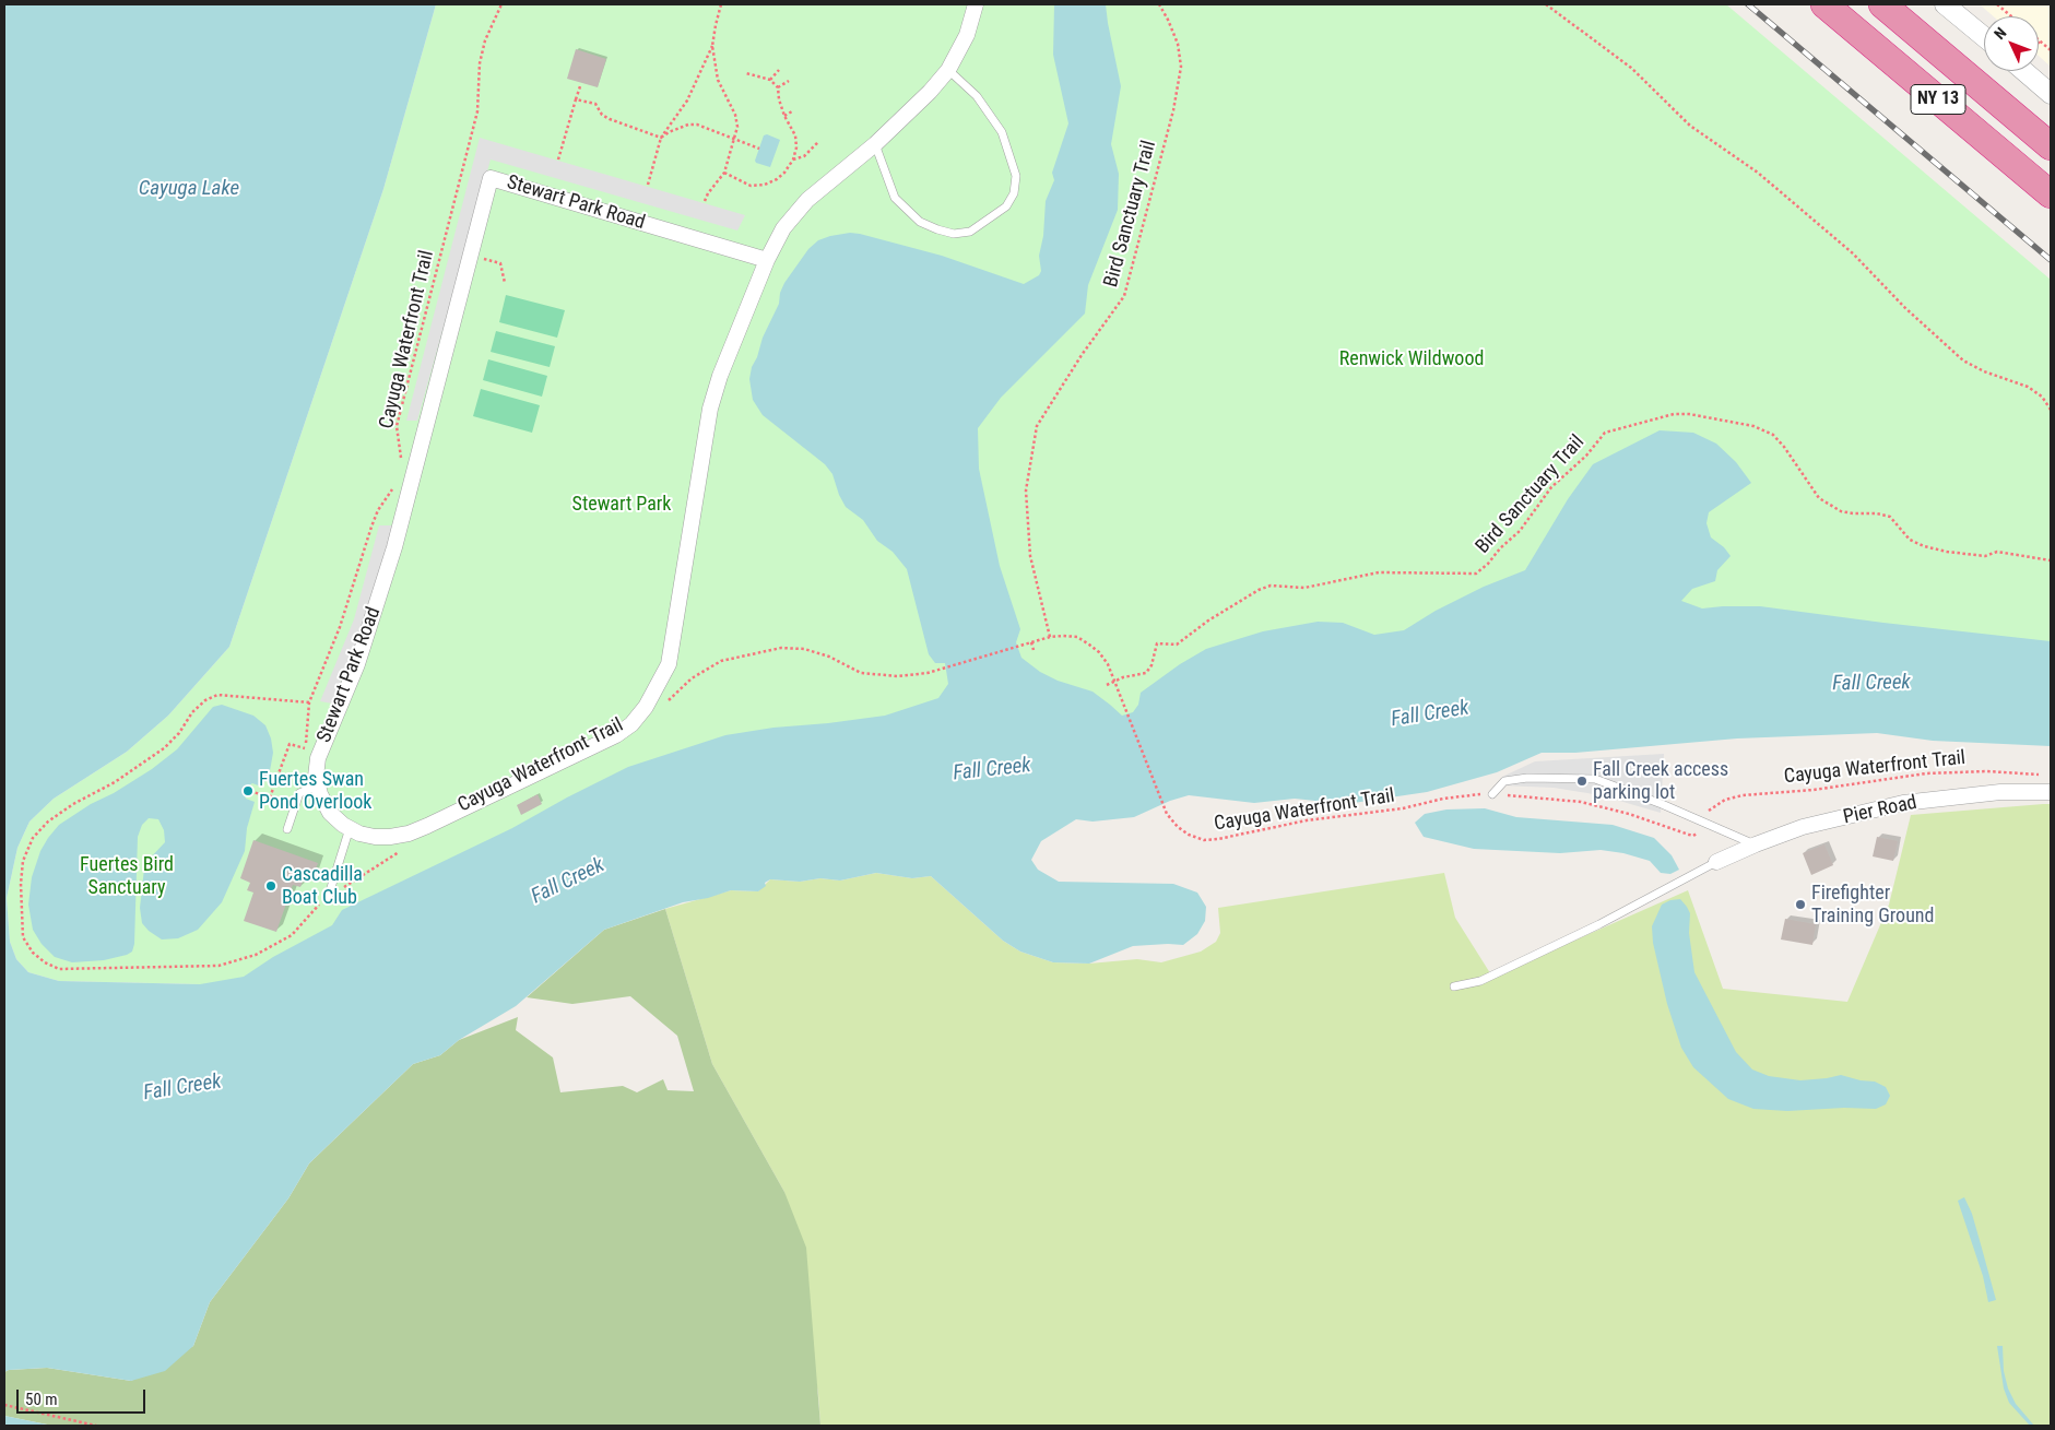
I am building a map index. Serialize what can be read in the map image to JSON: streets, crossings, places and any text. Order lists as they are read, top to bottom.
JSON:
{
  "streets": {
    "highway": ["NY 13"],
    "street": ["Stewart Park Road", "Pier Road"],
    "path": ["Bird Sanctuary Trail", "Cayuga Waterfront Trail"]
  },
  "crossings": [
    ["Bird Sanctuary Trail", "Cayuga Waterfront Trail"]
  ],
  "water": ["Cayuga Lake", "Fall Creek"],
  "parks": ["Renwick Wildwood", "Stewart Park", "Fuertes Bird Sanctuary"],
  "places": [
    "Fall Creek access parking lot",
    "Fuertes Swan Pond Overlook",
    "Cascadilla Boat Club",
    "Firefighter Training Ground"
  ],
  "scale_bar": "50 m",
  "north": "top left"
}
